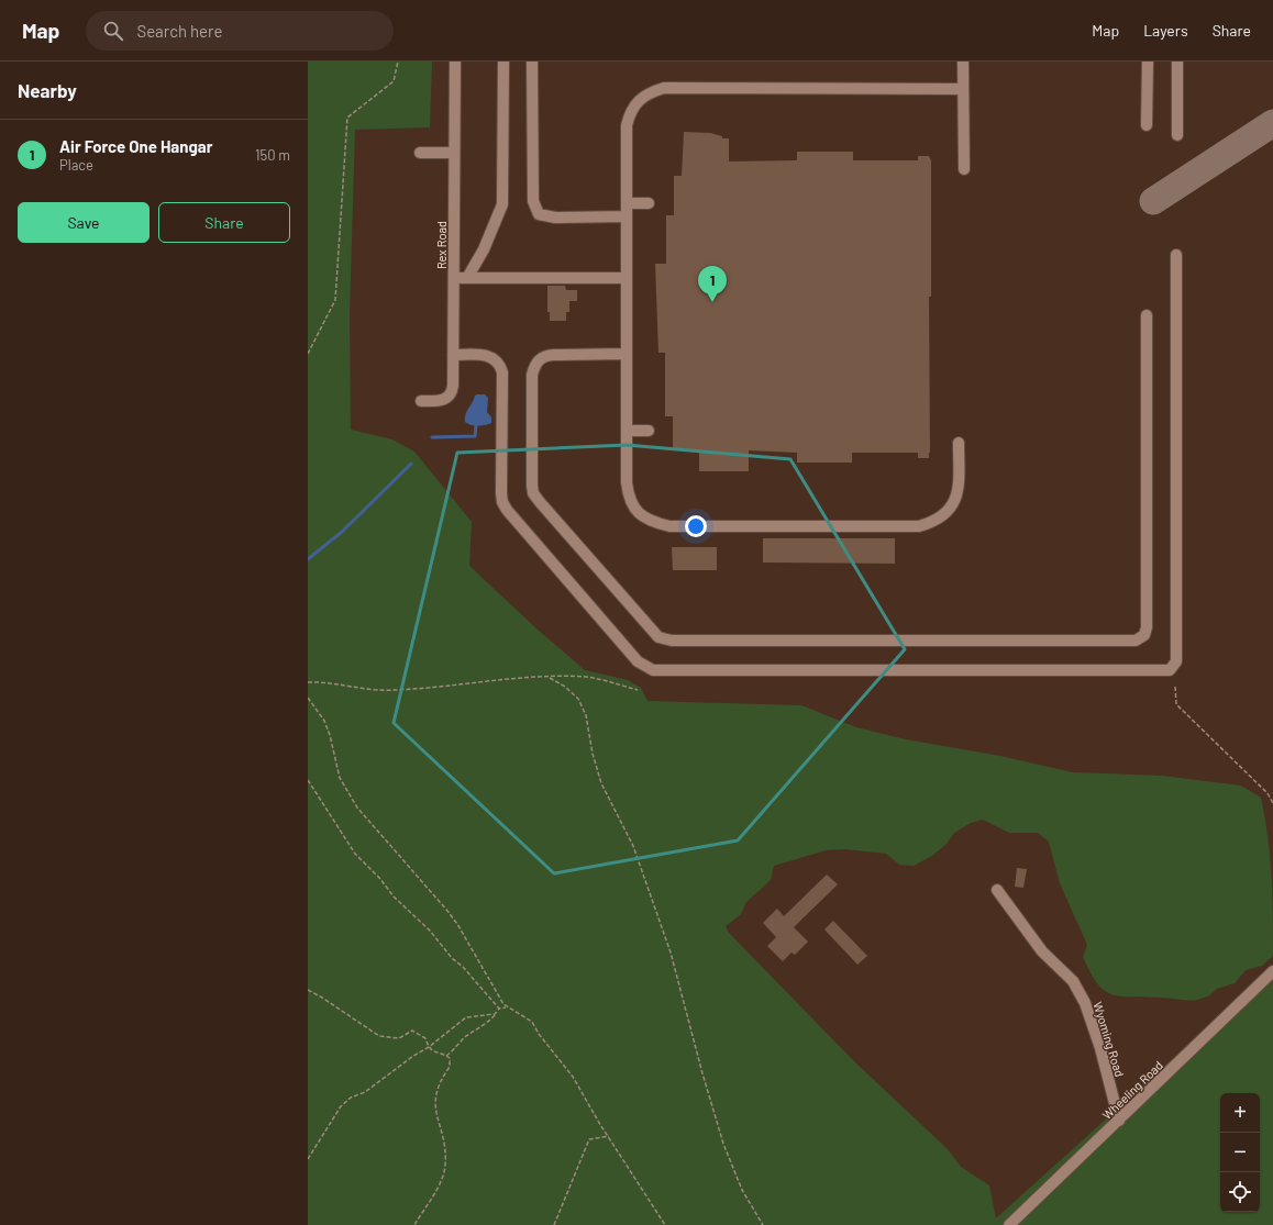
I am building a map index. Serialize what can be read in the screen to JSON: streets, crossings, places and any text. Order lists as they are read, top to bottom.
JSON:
{
  "streets": {
    "street": ["Rex Road", "Wyoming Road", "Wheeling Road"]
  },
  "crossings": [
    ["Wyoming Road", "Wheeling Road"]
  ],
  "page": {
    "header": "Map",
    "search": "Search here",
    "nav": ["Map", "Layers", "Share"],
    "heading": "Nearby",
    "list": [
      {
        "mark": "1",
        "name": "Air Force One Hangar",
        "note": "Place",
        "value": "150 m"
      }
    ],
    "buttons": ["Save", "Share"],
    "pins": "1",
    "map_buttons": ["+", "−"]
  }
}
